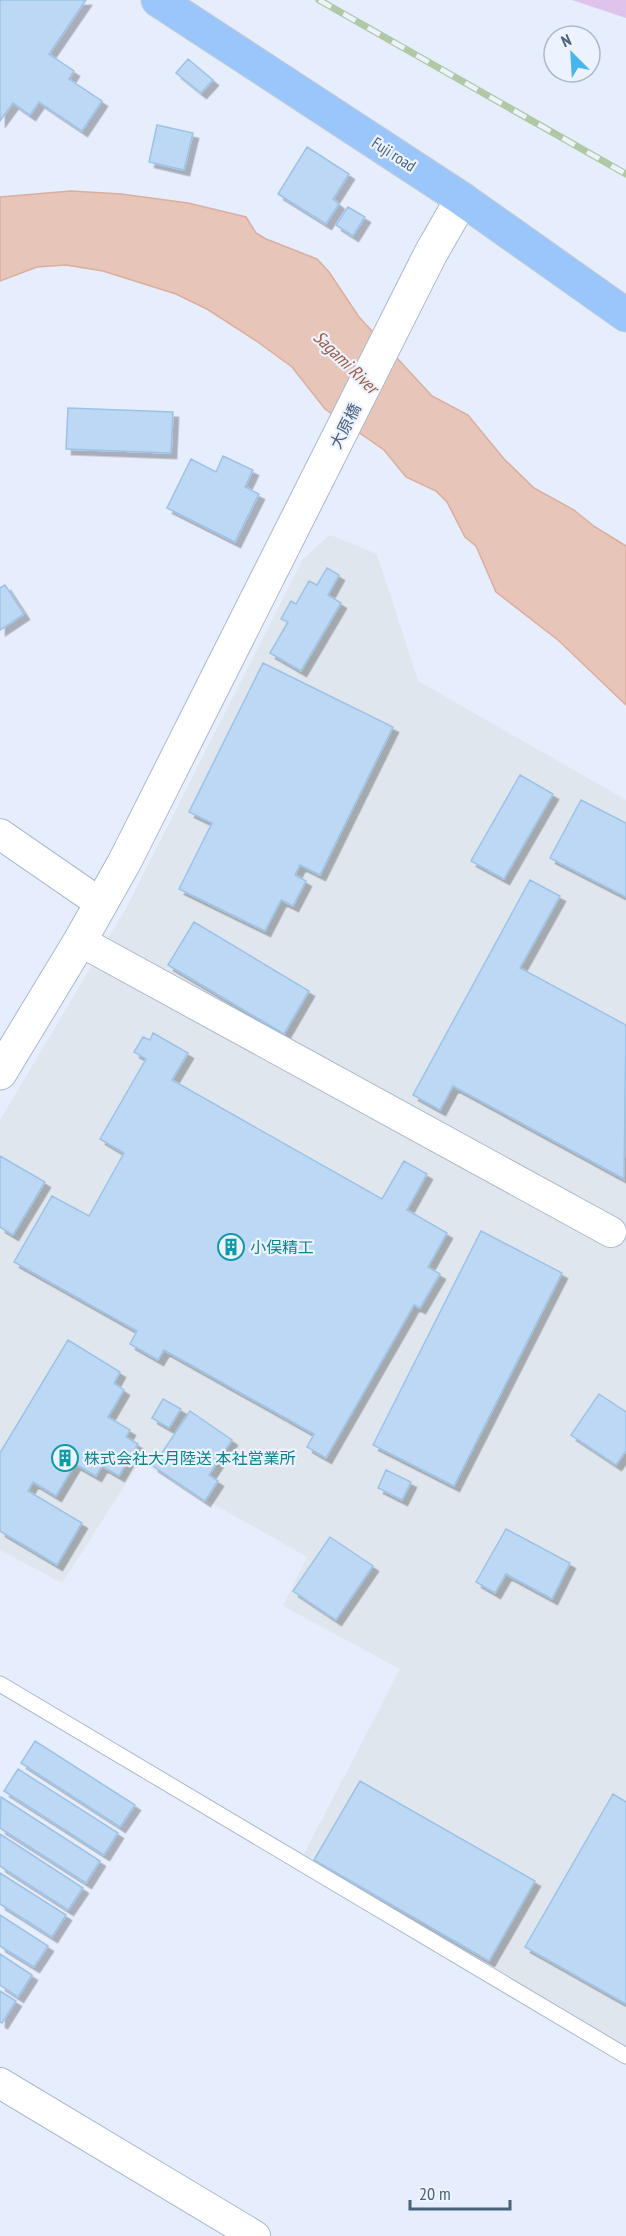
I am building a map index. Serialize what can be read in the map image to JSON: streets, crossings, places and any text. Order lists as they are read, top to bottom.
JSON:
{
  "streets": {
    "highway": ["Fuji road"],
    "street": ["大原橋"]
  },
  "crossings": [
    ["Fuji road", "大原橋"]
  ],
  "water": ["Sagami River"],
  "places": {
    "building": ["小俣精工", "株式会社大月陸送 本社営業所"]
  },
  "scale_bar": "20 m",
  "north": "top left"
}
